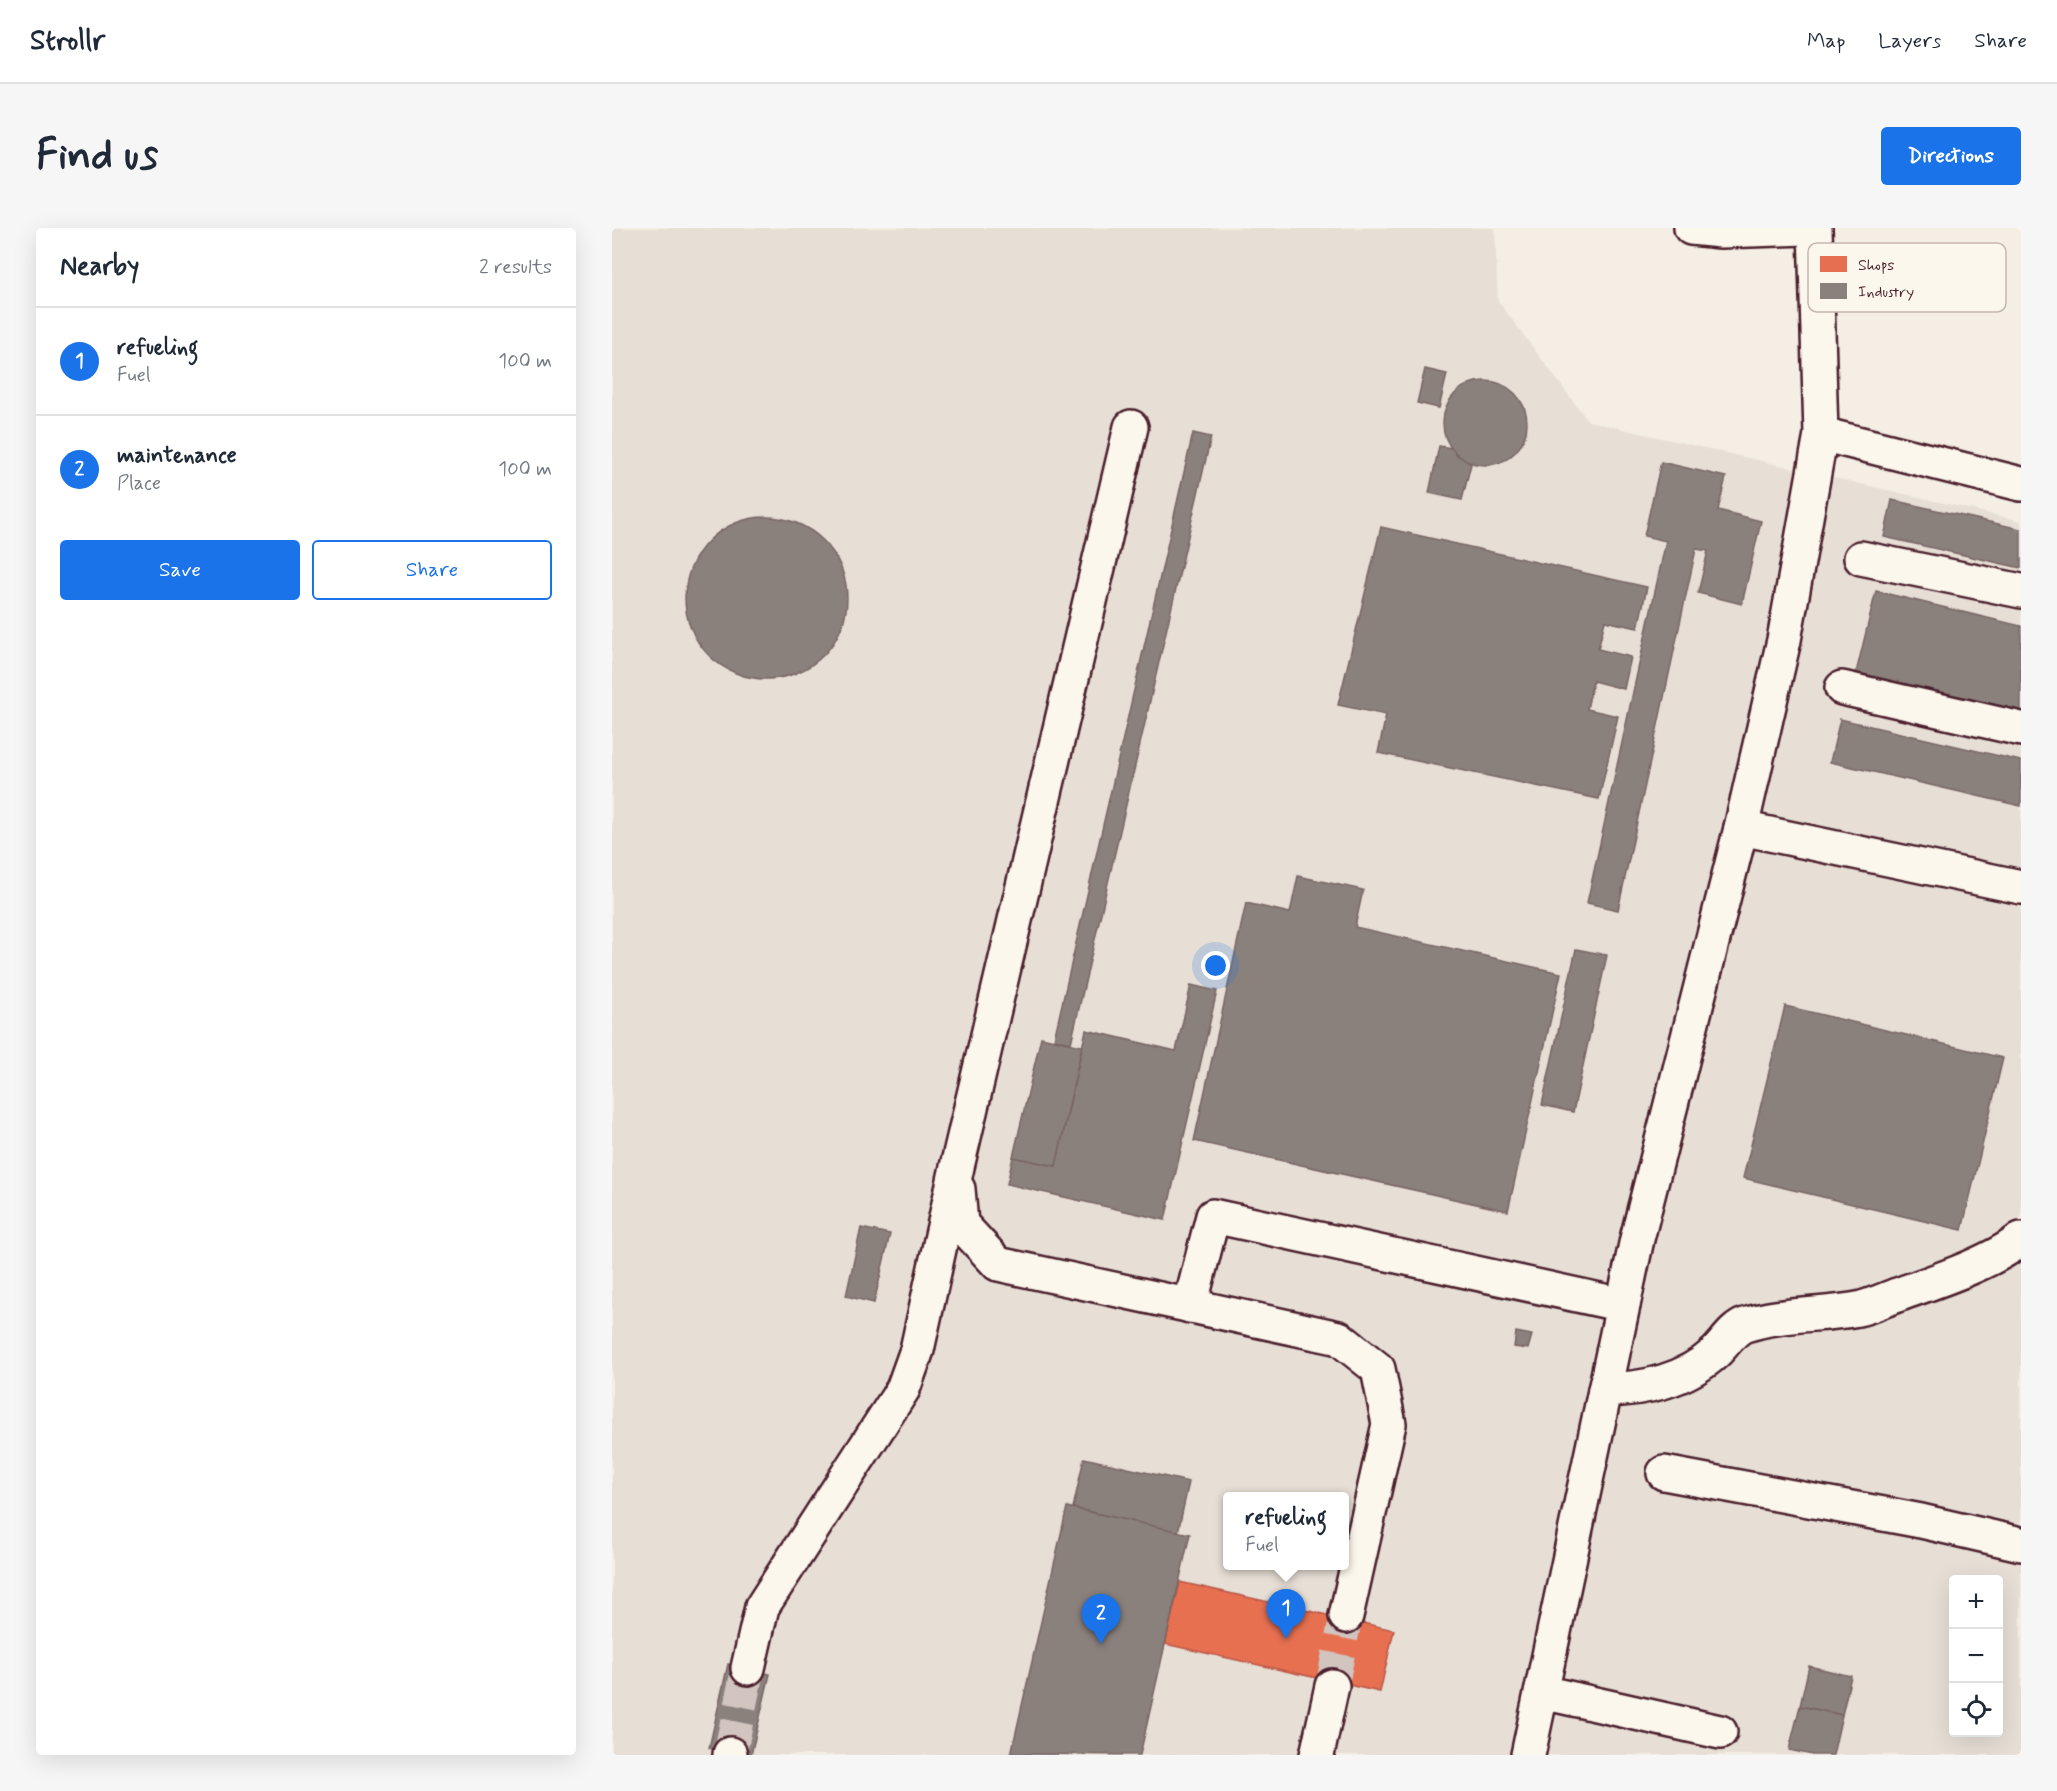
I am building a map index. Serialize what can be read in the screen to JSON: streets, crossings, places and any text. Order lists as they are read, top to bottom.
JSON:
{
  "legend": ["Shops", "Industry"],
  "page": {
    "header": "Strollr",
    "nav": ["Map", "Layers", "Share"],
    "buttons": [
      "Directions",
      ["Save", "Share"]
    ],
    "title": "Find us",
    "heading": ["Nearby", "2 results"],
    "list": [
      {
        "mark": "1",
        "name": "refueling",
        "note": "Fuel",
        "value": "100 m"
      },
      {
        "mark": "2",
        "name": "maintenance",
        "note": "Place",
        "value": "100 m"
      }
    ],
    "popup": ["refueling", "Fuel"],
    "map_buttons": ["+", "−"],
    "pins": ["1", "2"]
  }
}
